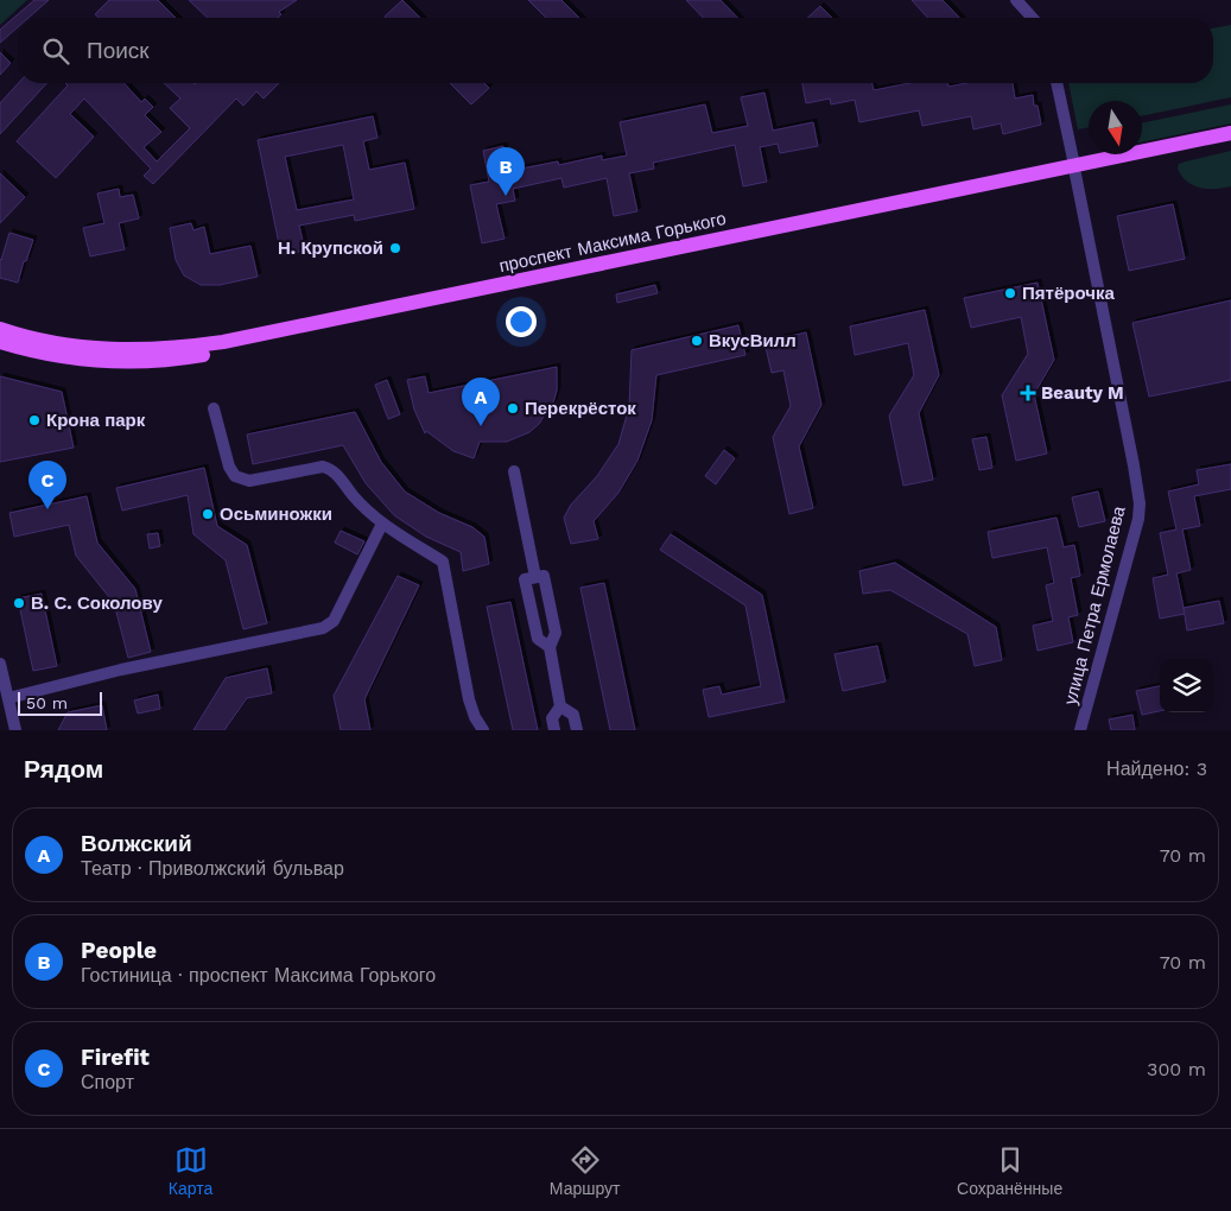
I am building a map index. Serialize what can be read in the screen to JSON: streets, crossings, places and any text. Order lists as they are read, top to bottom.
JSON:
{
  "streets": {
    "main road": ["проспект Максима Горького"],
    "street": ["улица Петра Ермолаева"]
  },
  "crossings": [
    ["проспект Максима Горького", "улица Петра Ермолаева"]
  ],
  "places": {
    "other": [
      "Н. Крупской",
      "Пятёрочка",
      "ВкусВилл",
      "Перекрёсток",
      "Крона парк",
      "Осьминожки",
      "В. С. Соколову"
    ],
    "health": ["Beauty M"]
  },
  "scale_bar": "50 m",
  "north": "bottom",
  "page": {
    "search": "Поиск",
    "pins": ["B", "A", "C"],
    "scale": "50 m",
    "heading": ["Рядом", "Найдено: 3"],
    "list": [
      {
        "mark": "A",
        "name": "Волжский",
        "note": "Театр · Приволжский бульвар",
        "value": "70 m"
      },
      {
        "mark": "B",
        "name": "People",
        "note": "Гостиница · проспект Максима Горького",
        "value": "70 m"
      },
      {
        "mark": "C",
        "name": "Firefit",
        "note": "Спорт",
        "value": "300 m"
      }
    ],
    "nav": ["Карта", "Маршрут", "Сохранённые"]
  }
}
